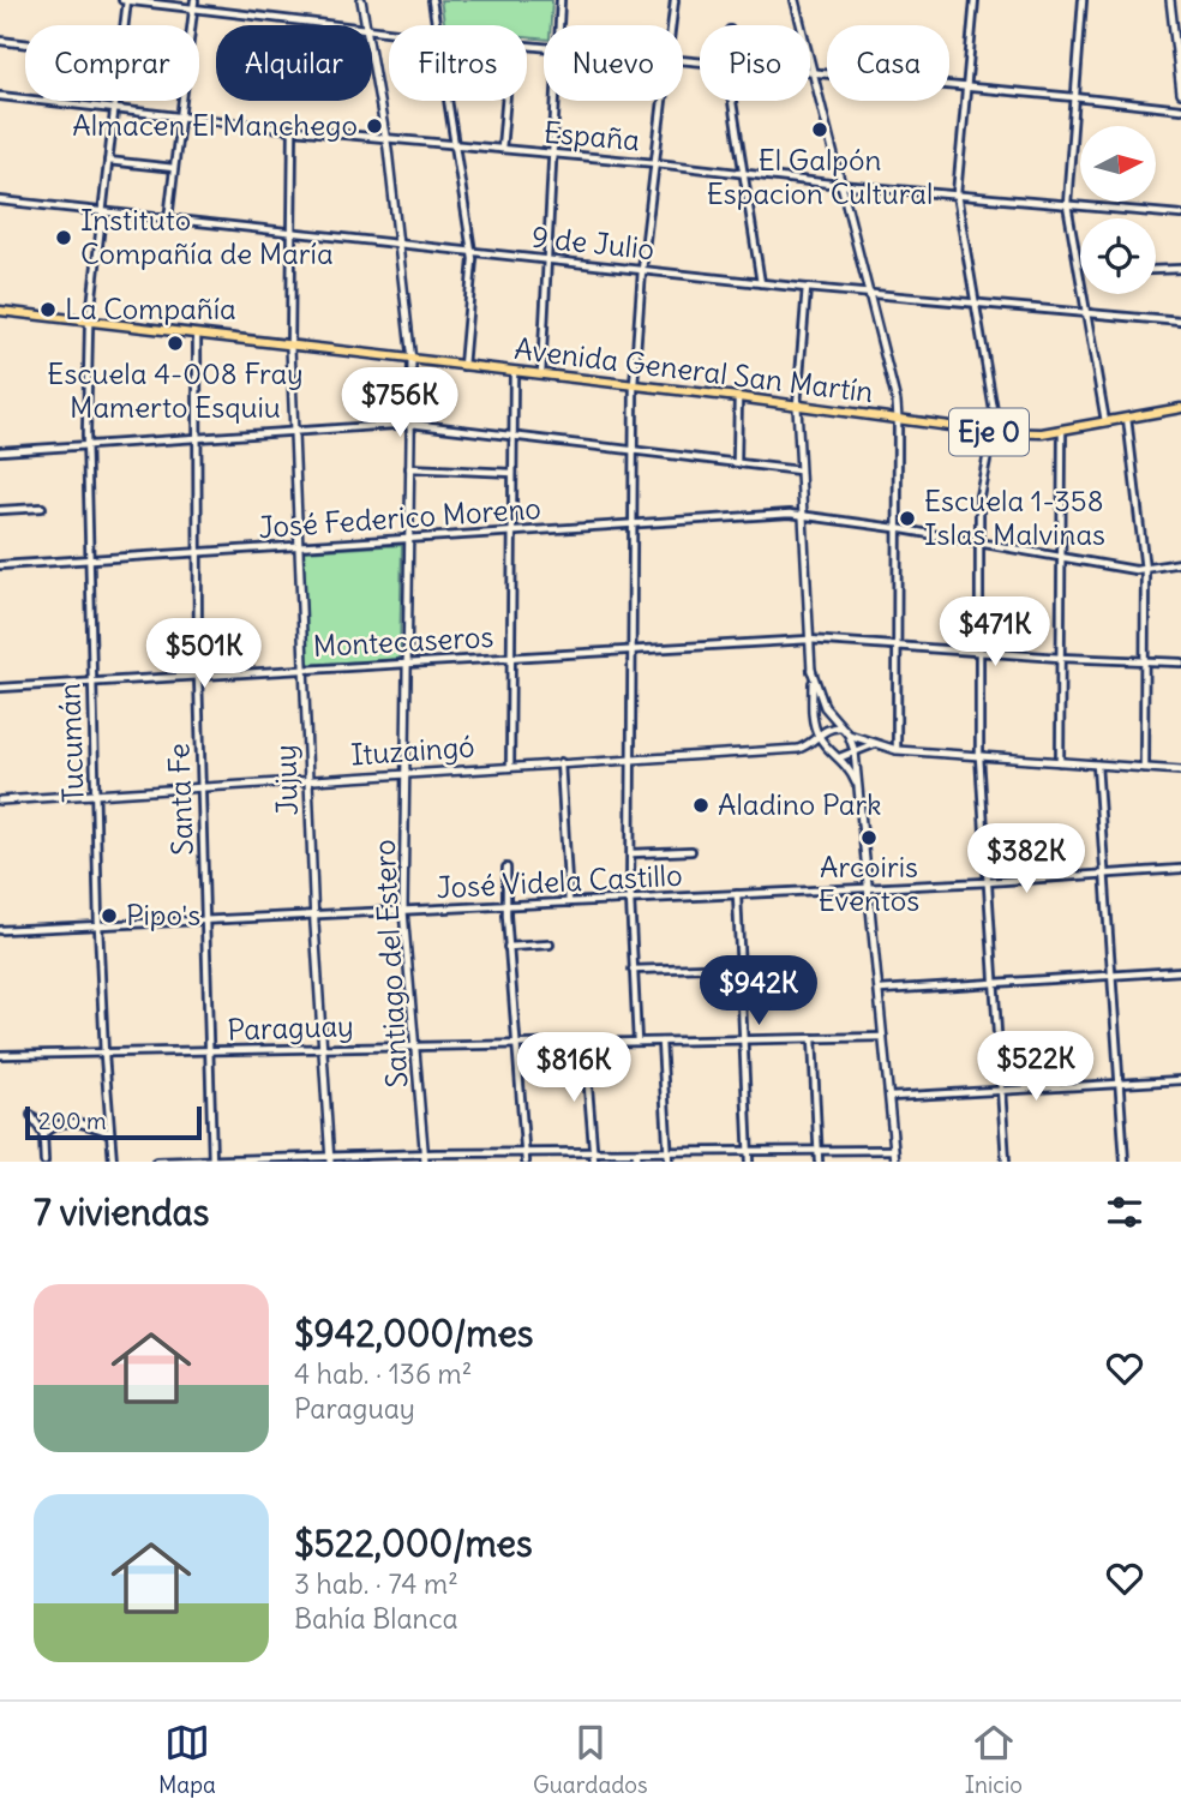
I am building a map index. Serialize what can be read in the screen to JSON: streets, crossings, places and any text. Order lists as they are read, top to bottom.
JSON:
{
  "streets": {
    "main road": ["Avenida General San Martín", "Eje 0"],
    "street": [
      "España",
      "9 de Julio",
      "José Federico Moreno",
      "Montecaseros",
      "Tucumán",
      "Ituzaingó",
      "Jujuy",
      "Santa Fe",
      "José Videla Castillo",
      "Santiago del Estero",
      "Paraguay"
    ]
  },
  "crossings": [
    ["España", "Tucumán"],
    ["España", "Santiago del Estero"],
    ["9 de Julio", "Tucumán"],
    ["9 de Julio", "Santiago del Estero"],
    ["Avenida General San Martín", "Tucumán"],
    ["Avenida General San Martín", "Jujuy"],
    ["Avenida General San Martín", "Santa Fe"],
    ["Avenida General San Martín", "Santiago del Estero"],
    ["José Federico Moreno", "Tucumán"],
    ["José Federico Moreno", "Jujuy"],
    ["José Federico Moreno", "Santa Fe"],
    ["José Federico Moreno", "Santiago del Estero"],
    ["Montecaseros", "Tucumán"],
    ["Montecaseros", "Jujuy"],
    ["Montecaseros", "Santa Fe"],
    ["Montecaseros", "Santiago del Estero"],
    ["Tucumán", "Ituzaingó"],
    ["Tucumán", "José Videla Castillo"],
    ["Tucumán", "Paraguay"],
    ["Ituzaingó", "Jujuy"],
    ["Ituzaingó", "Santa Fe"],
    ["Ituzaingó", "Santiago del Estero"],
    ["Jujuy", "José Videla Castillo"],
    ["Jujuy", "Paraguay"],
    ["Santa Fe", "José Videla Castillo"],
    ["Santa Fe", "Paraguay"],
    ["José Videla Castillo", "Santiago del Estero"],
    ["Santiago del Estero", "Paraguay"]
  ],
  "places": [
    "Almacen El Manchego",
    "El Galpón Espacion Cultural",
    "Instituto Compañía de María",
    "La Compañía",
    "Escuela 4-008 Fray Mamerto Esquiu",
    "Escuela 1-358 Islas Malvinas",
    "Aladino Park",
    "Arcoiris Eventos",
    "Pipo's"
  ],
  "scale_bar": "200 m",
  "north": "right",
  "page": {
    "chip": [
      "Comprar",
      "Alquilar",
      "Filtros",
      "Nuevo",
      "Piso",
      "Casa"
    ],
    "price": [
      "$756K",
      "$471K",
      "$501K",
      "$382K",
      "$942K",
      "$522K",
      "$816K"
    ],
    "scale": "200 m",
    "heading": "7 viviendas",
    "list": [
      {
        "name": "$942,000/mes",
        "note": "4 hab. · 136 m² · Paraguay"
      },
      {
        "name": "$522,000/mes",
        "note": "3 hab. · 74 m² · Bahía Blanca"
      }
    ],
    "tabs": ["Mapa", "Guardados", "Inicio"]
  }
}
